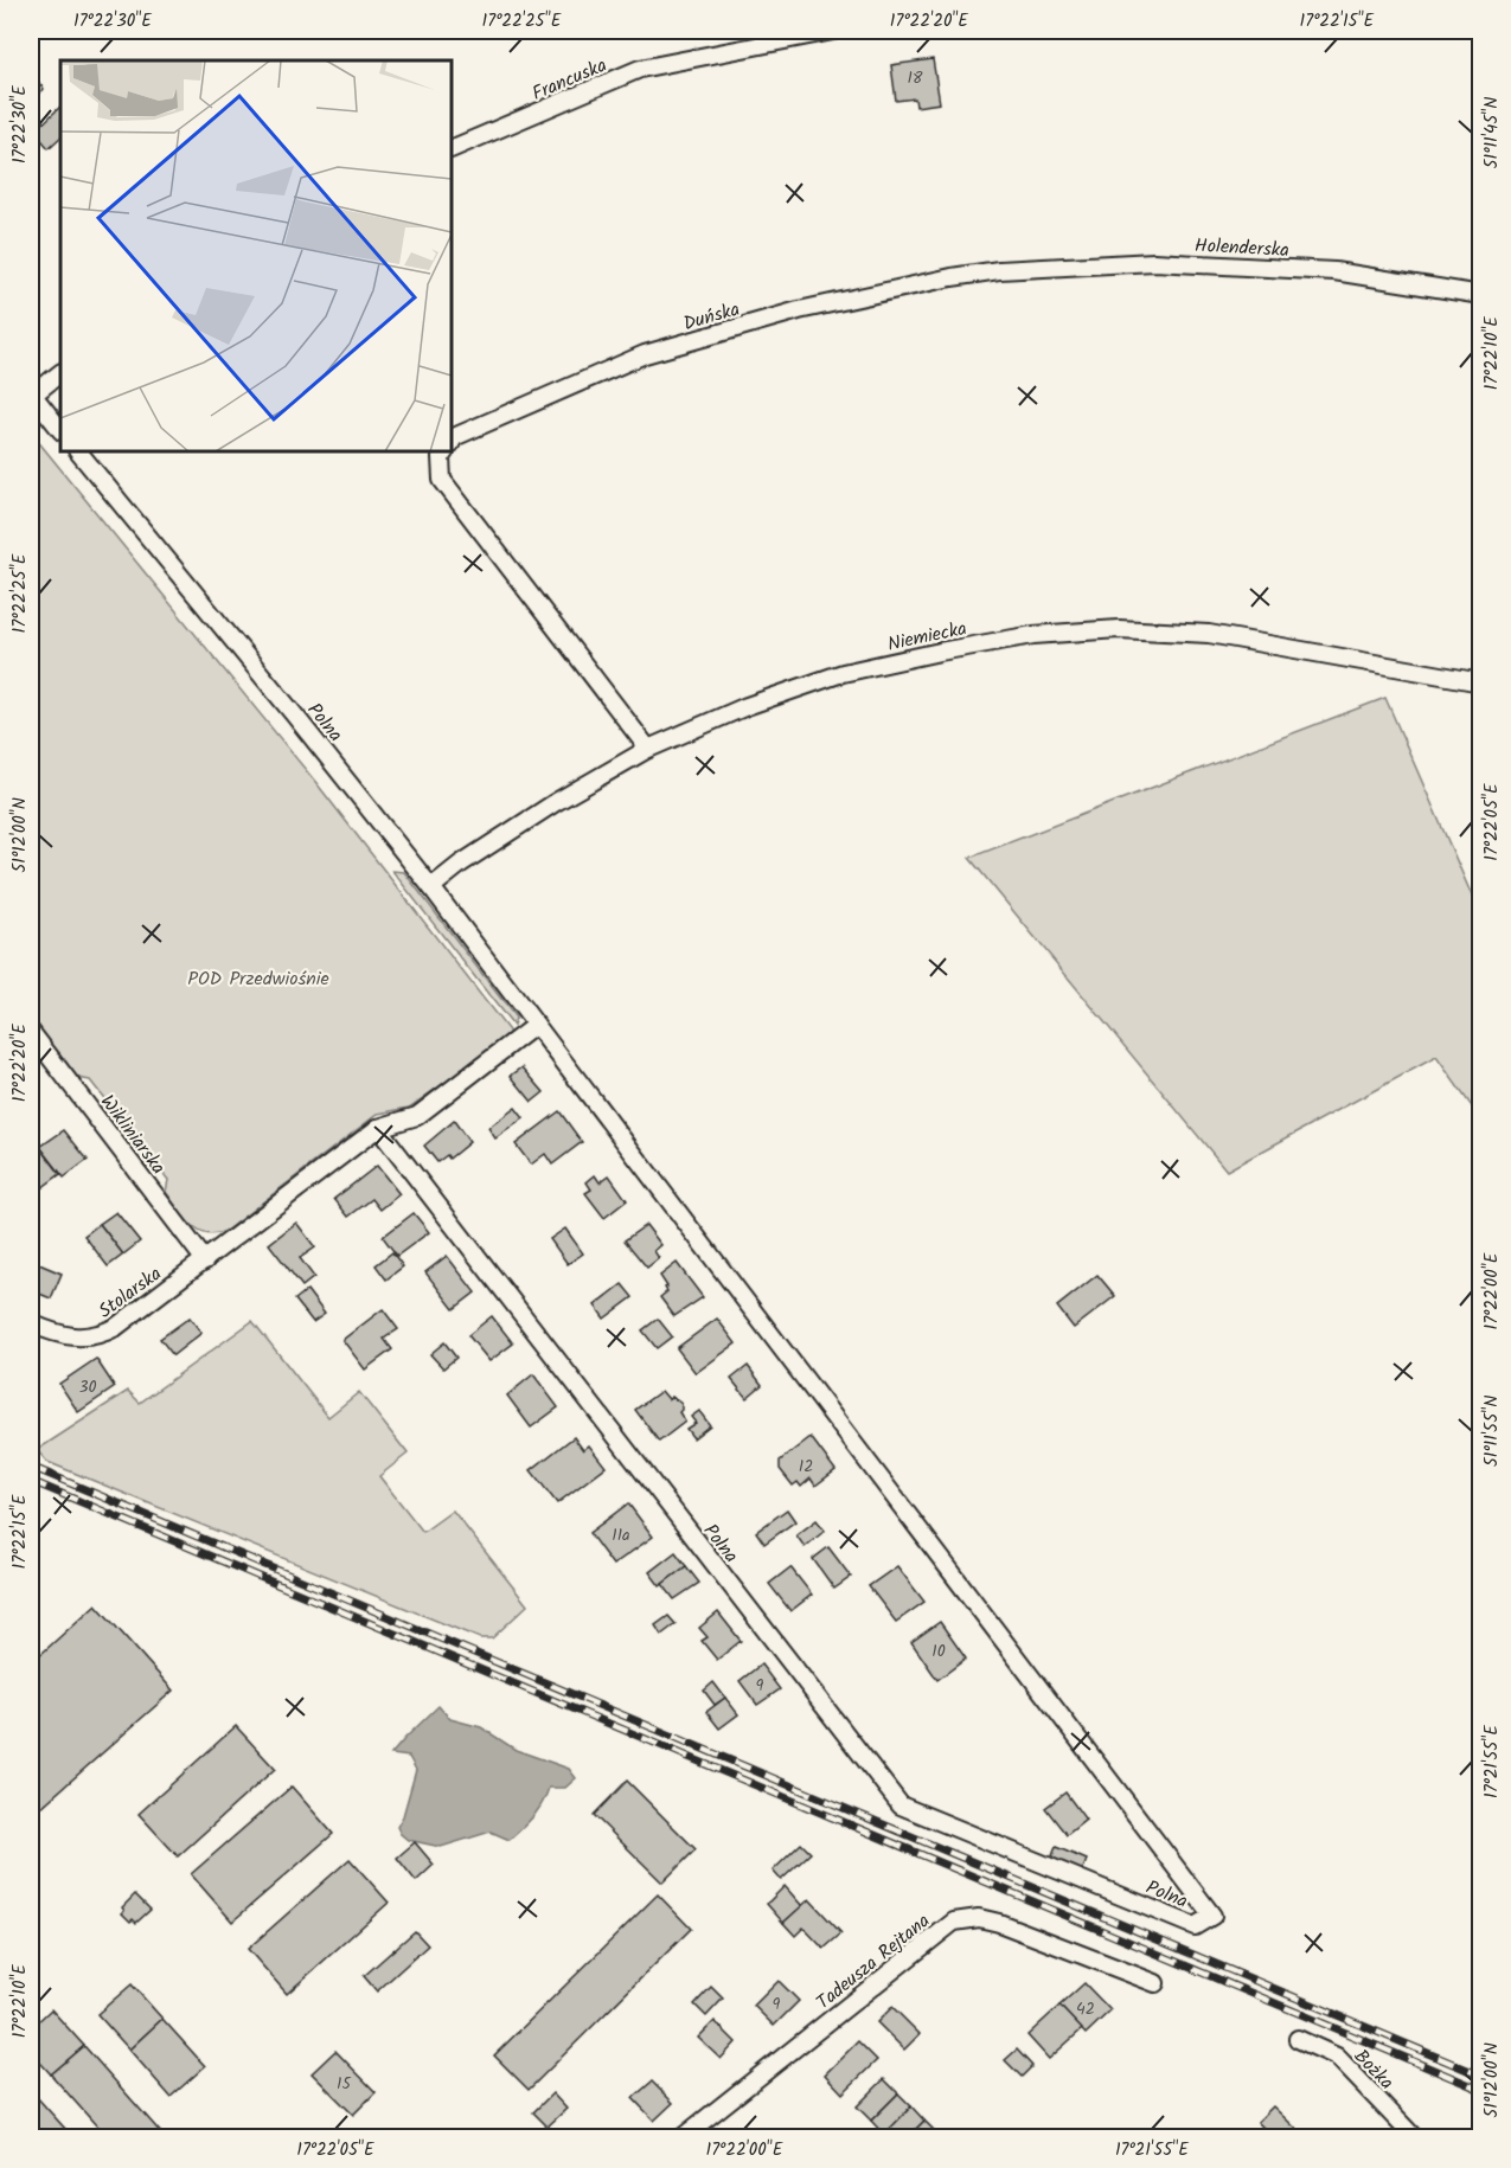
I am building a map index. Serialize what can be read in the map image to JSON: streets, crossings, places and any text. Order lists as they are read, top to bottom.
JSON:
{
  "streets": {
    "street": [
      "Francuska",
      "Holenderska",
      "Duńska",
      "Niemiecka",
      "Polna",
      "Wikliniarska",
      "Stolarska",
      "Tadeusza Rejtana",
      "Bożka"
    ]
  },
  "crossings": [
    ["Holenderska", "Duńska"],
    ["Niemiecka", "Polna"],
    ["Wikliniarska", "Stolarska"]
  ],
  "parks": ["POD Przedwiośnie"],
  "house_numbers": [
    "18",
    "30",
    "12",
    "11a",
    "10",
    "9",
    "9",
    "42",
    "15"
  ],
  "coordinates": [
    "17°22'30\"E",
    "17°22'25\"E",
    "17°22'20\"E",
    "17°22'15\"E",
    "51°11'45\"N",
    "17°22'10\"E",
    "17°22'05\"E",
    "51°12'00\"N",
    "17°22'00\"E",
    "51°11'55\"N",
    "17°21'55\"E"
  ]
}
